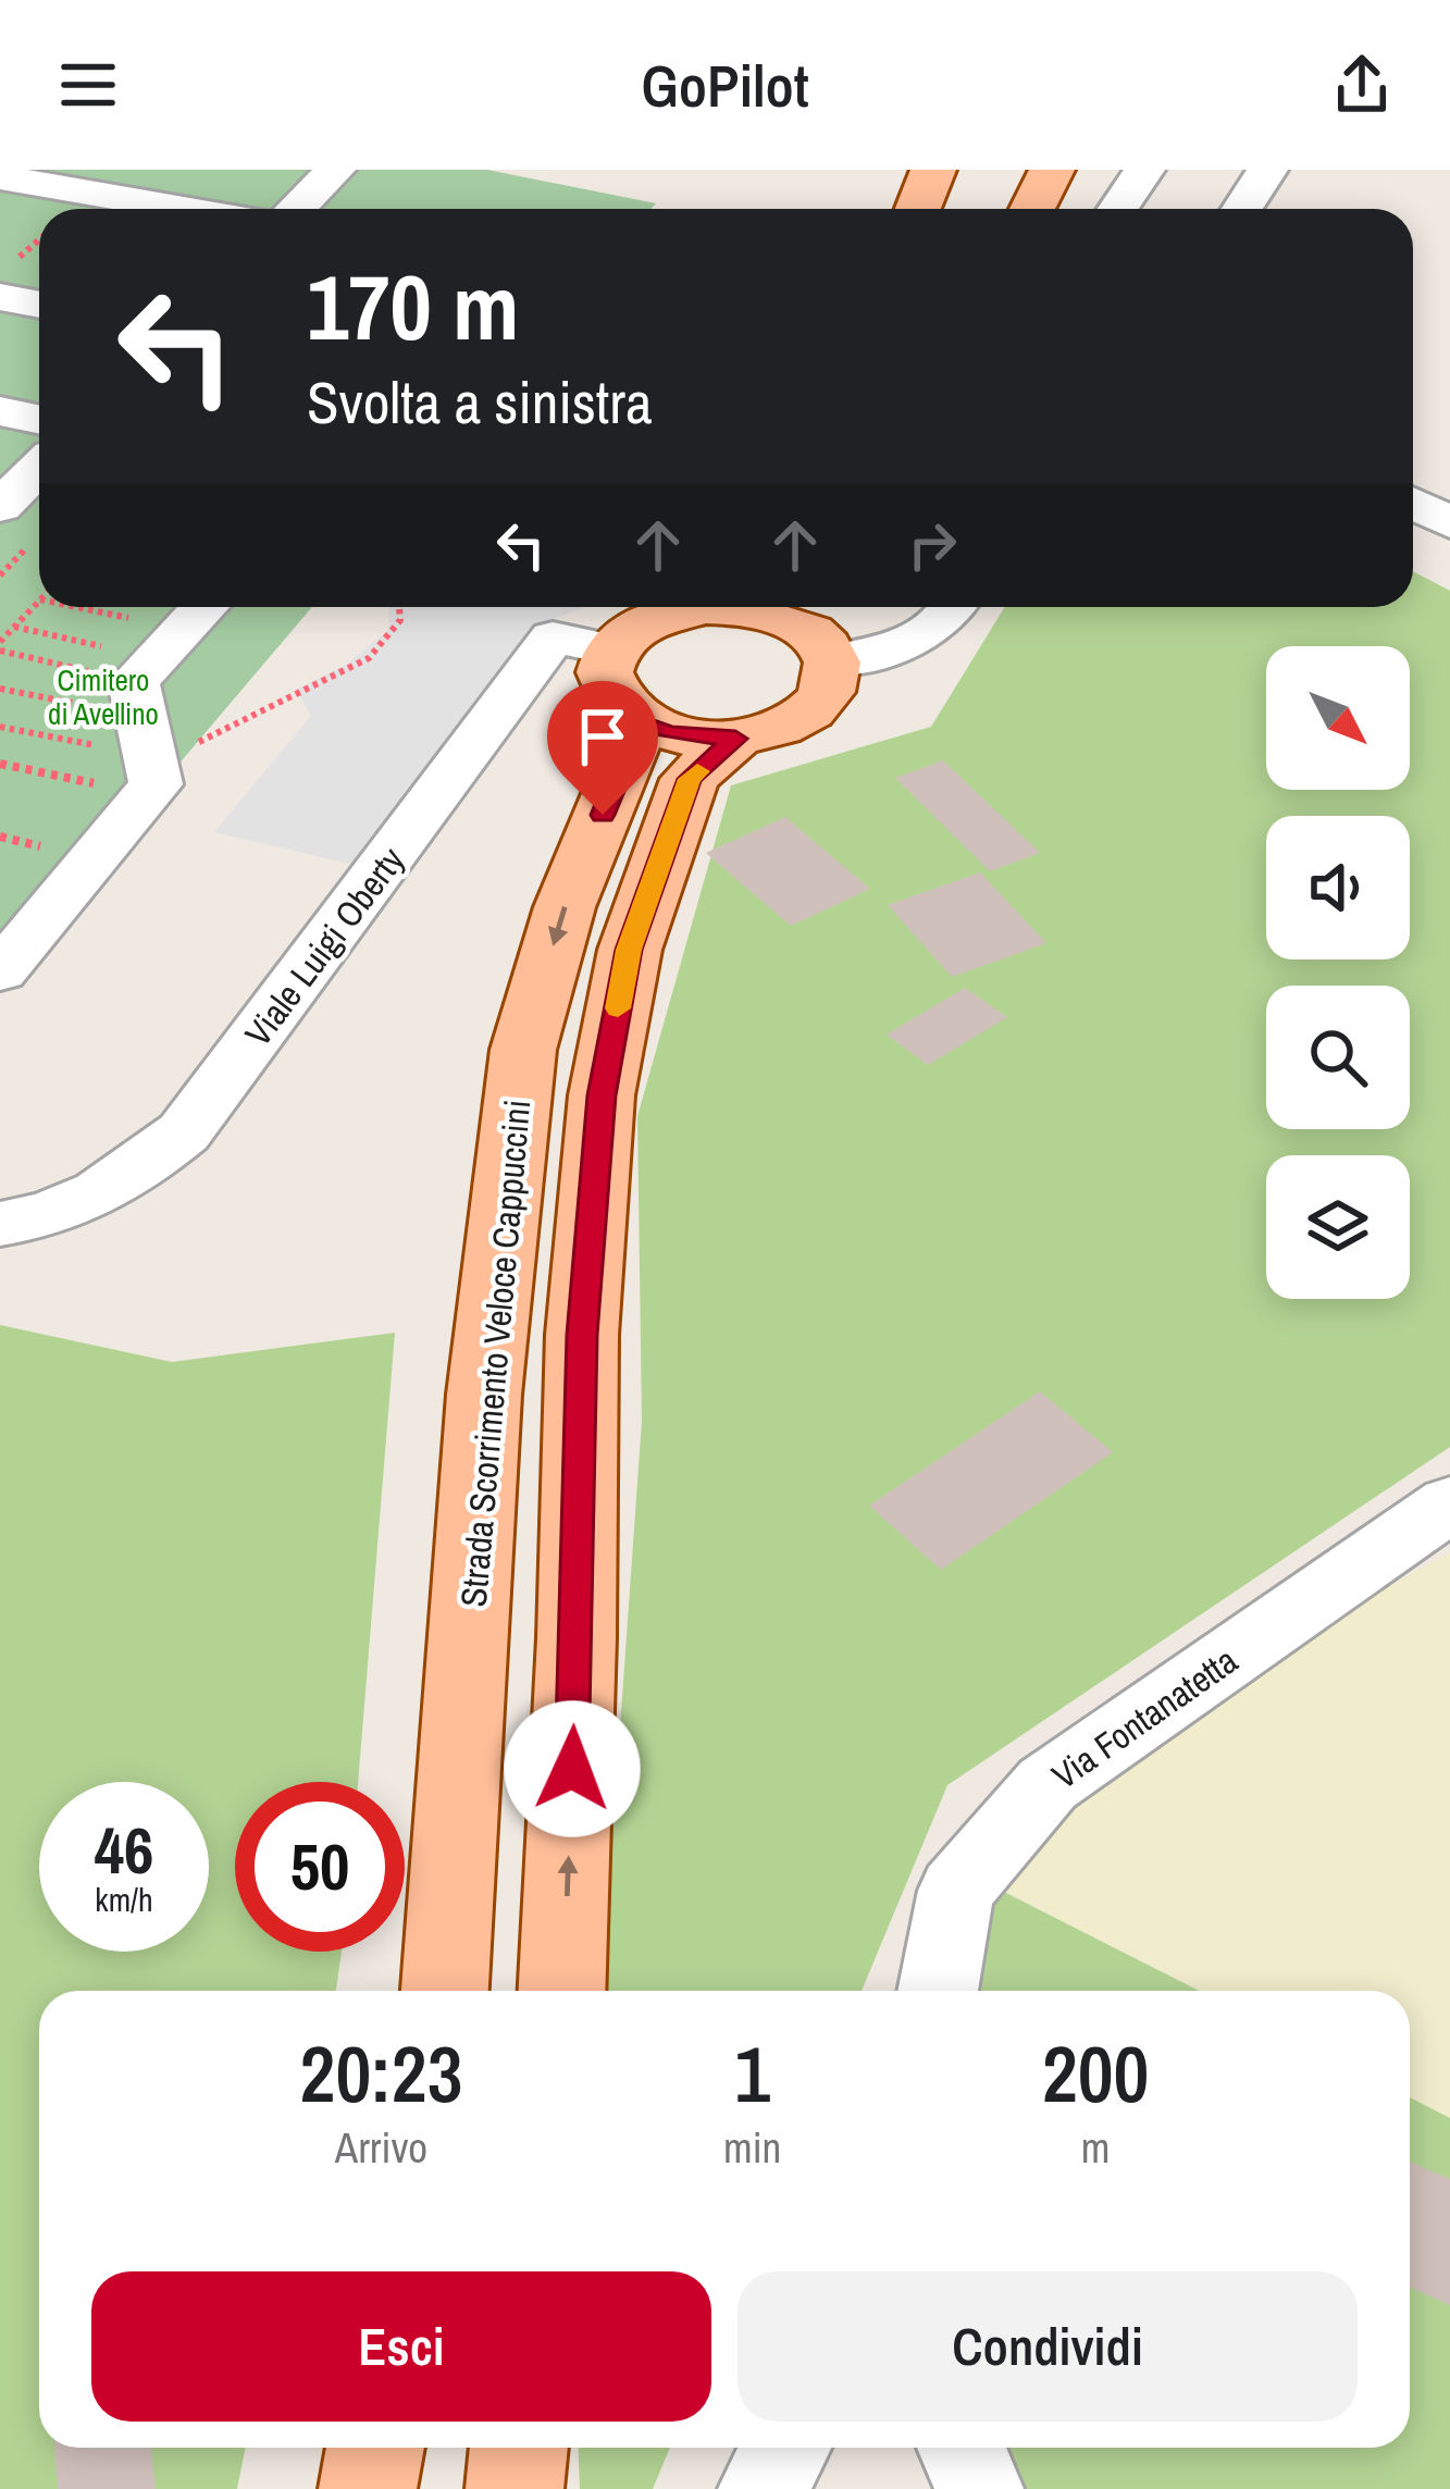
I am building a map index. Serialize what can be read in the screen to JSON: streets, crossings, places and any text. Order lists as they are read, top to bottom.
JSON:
{
  "streets": {
    "main road": ["Strada Scorrimento Veloce Cappuccini"],
    "street": ["Viale Luigi Oberty", "Via Fontanatetta"]
  },
  "parks": ["Cimitero di Avellino"],
  "north": "bottom right",
  "page": {
    "header": "GoPilot",
    "turn": ["170 m", "Svolta a sinistra"],
    "speed": "46 km/h",
    "limit": "50",
    "eta": [
      "20:23",
      "Arrivo",
      "1",
      "min",
      "200",
      "m"
    ],
    "buttons": ["Esci", "Condividi"]
  }
}
